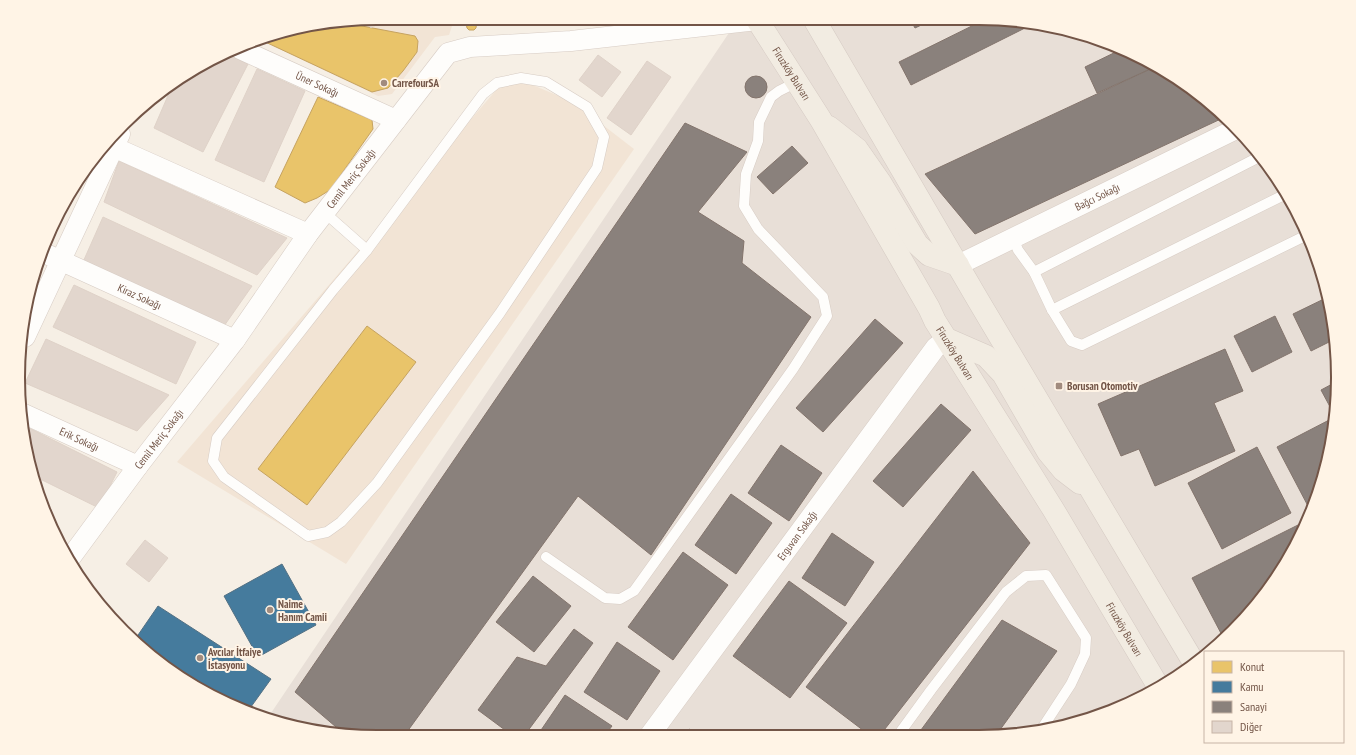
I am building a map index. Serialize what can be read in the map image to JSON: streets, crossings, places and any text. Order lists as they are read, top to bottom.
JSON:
{
  "streets": {
    "main road": ["Firuzköy Bulvarı"],
    "street": [
      "Üner Sokağı",
      "Cemil Meriç Sokağı",
      "Bağcı Sokağı",
      "Kiraz Sokağı",
      "Erik Sokağı",
      "Erguvan Sokağı"
    ]
  },
  "crossings": [
    ["Firuzköy Bulvarı", "Erguvan Sokağı"],
    ["Üner Sokağı", "Cemil Meriç Sokağı"],
    ["Cemil Meriç Sokağı", "Kiraz Sokağı"],
    ["Cemil Meriç Sokağı", "Erik Sokağı"]
  ],
  "places": {
    "other": ["CarrefourSA", "Naime Hanım Camii", "Avcılar İtfaiye İstasyonu"],
    "transit": ["Borusan Otomotiv"]
  },
  "legend": [
    "Konut",
    "Kamu",
    "Sanayi",
    "Diğer"
  ]
}
